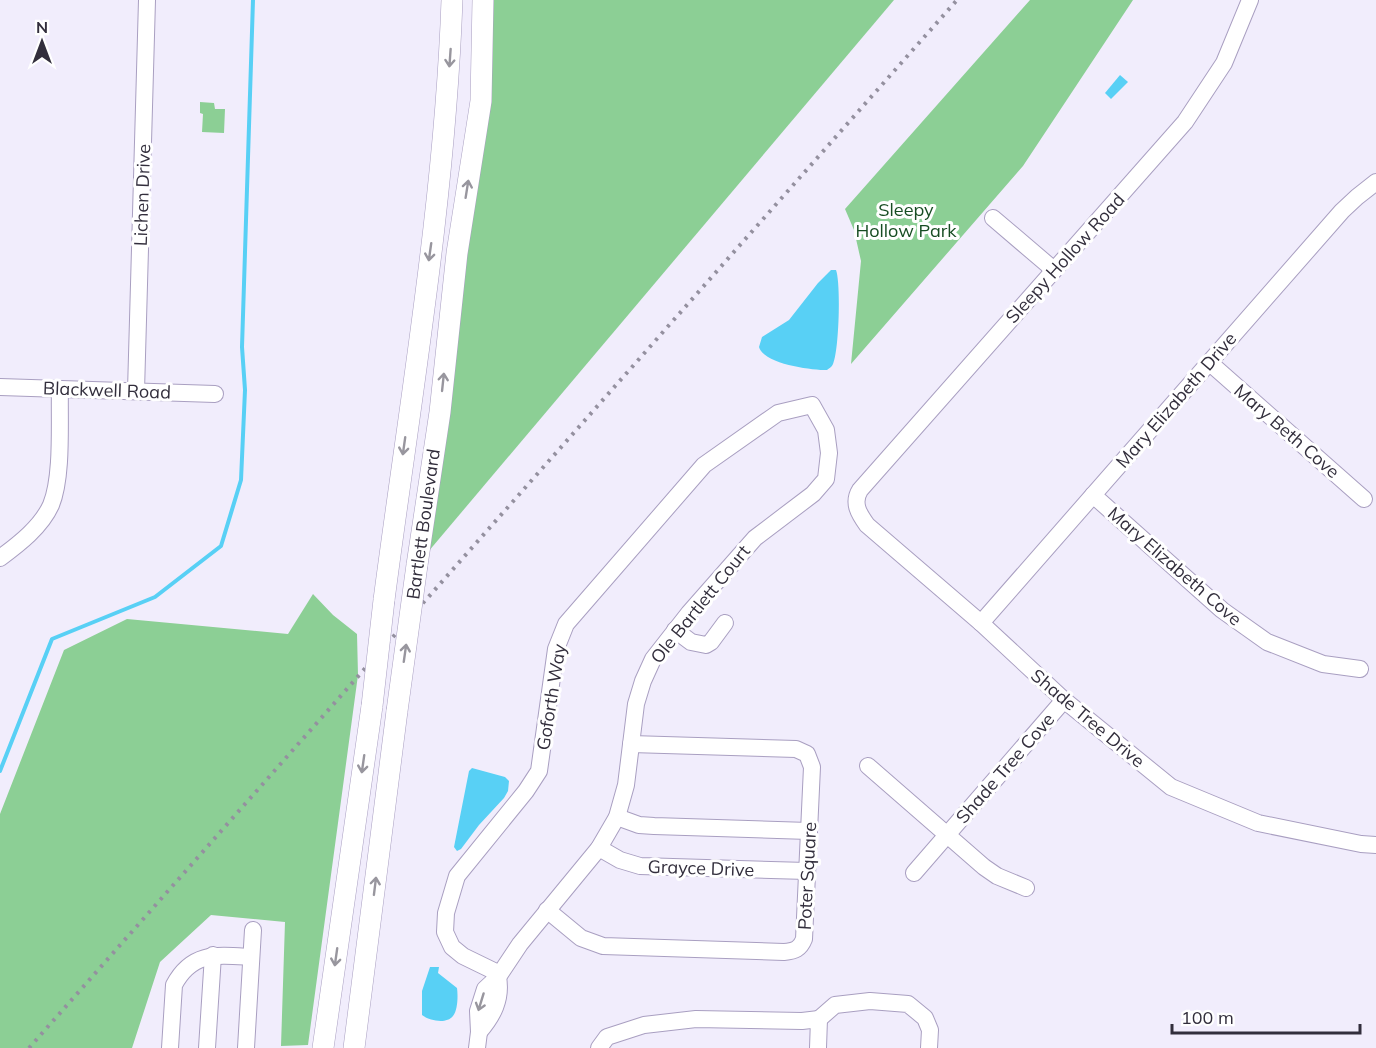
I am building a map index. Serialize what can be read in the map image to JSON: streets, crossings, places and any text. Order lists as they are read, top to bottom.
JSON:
{
  "streets": {
    "main road": ["Bartlett Boulevard"],
    "street": [
      "Lichen Drive",
      "Sleepy Hollow Road",
      "Blackwell Road",
      "Mary Elizabeth Drive",
      "Mary Beth Cove",
      "Mary Elizabeth Cove",
      "Ole Bartlett Court",
      "Goforth Way",
      "Shade Tree Drive",
      "Shade Tree Cove",
      "Grayce Drive",
      "Poter Square"
    ]
  },
  "crossings": [
    ["Lichen Drive", "Blackwell Road"],
    ["Sleepy Hollow Road", "Shade Tree Drive"],
    ["Mary Elizabeth Drive", "Mary Beth Cove"],
    ["Mary Elizabeth Drive", "Mary Elizabeth Cove"],
    ["Mary Elizabeth Drive", "Shade Tree Drive"],
    ["Ole Bartlett Court", "Goforth Way"],
    ["Ole Bartlett Court", "Grayce Drive"],
    ["Ole Bartlett Court", "Poter Square"],
    ["Shade Tree Drive", "Shade Tree Cove"],
    ["Grayce Drive", "Poter Square"]
  ],
  "parks": ["Sleepy Hollow Park"],
  "scale_bar": "100 m",
  "north": "top"
}
